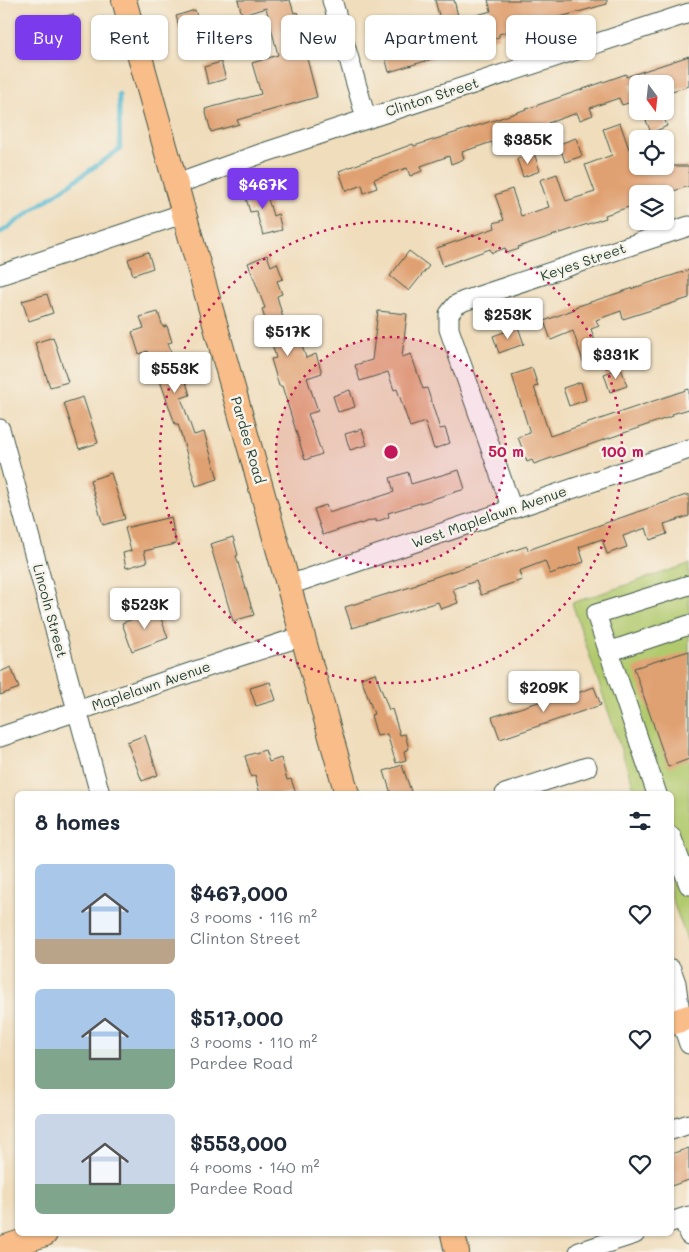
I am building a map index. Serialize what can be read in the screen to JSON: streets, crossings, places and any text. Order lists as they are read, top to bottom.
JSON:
{
  "streets": {
    "main road": ["Pardee Road"],
    "street": [
      "Clinton Street",
      "Keyes Street",
      "West Maplelawn Avenue",
      "Lincoln Street",
      "Maplelawn Avenue"
    ]
  },
  "crossings": [
    ["Clinton Street", "Pardee Road"],
    ["Keyes Street", "West Maplelawn Avenue"],
    ["Pardee Road", "West Maplelawn Avenue"],
    ["Pardee Road", "Maplelawn Avenue"],
    ["Lincoln Street", "Maplelawn Avenue"]
  ],
  "north": "bottom",
  "page": {
    "chip": [
      "Buy",
      "Rent",
      "Filters",
      "New",
      "Apartment",
      "House"
    ],
    "price": [
      "$385K",
      "$467K",
      "$253K",
      "$517K",
      "$331K",
      "$553K",
      "$523K",
      "$209K"
    ],
    "heading": "8 homes",
    "list": [
      {
        "name": "$467,000",
        "note": "3 rooms · 116 m² · Clinton Street"
      },
      {
        "name": "$517,000",
        "note": "3 rooms · 110 m² · Pardee Road"
      },
      {
        "name": "$553,000",
        "note": "4 rooms · 140 m² · Pardee Road"
      }
    ]
  },
  "rings": ["50 m", "100 m"]
}
